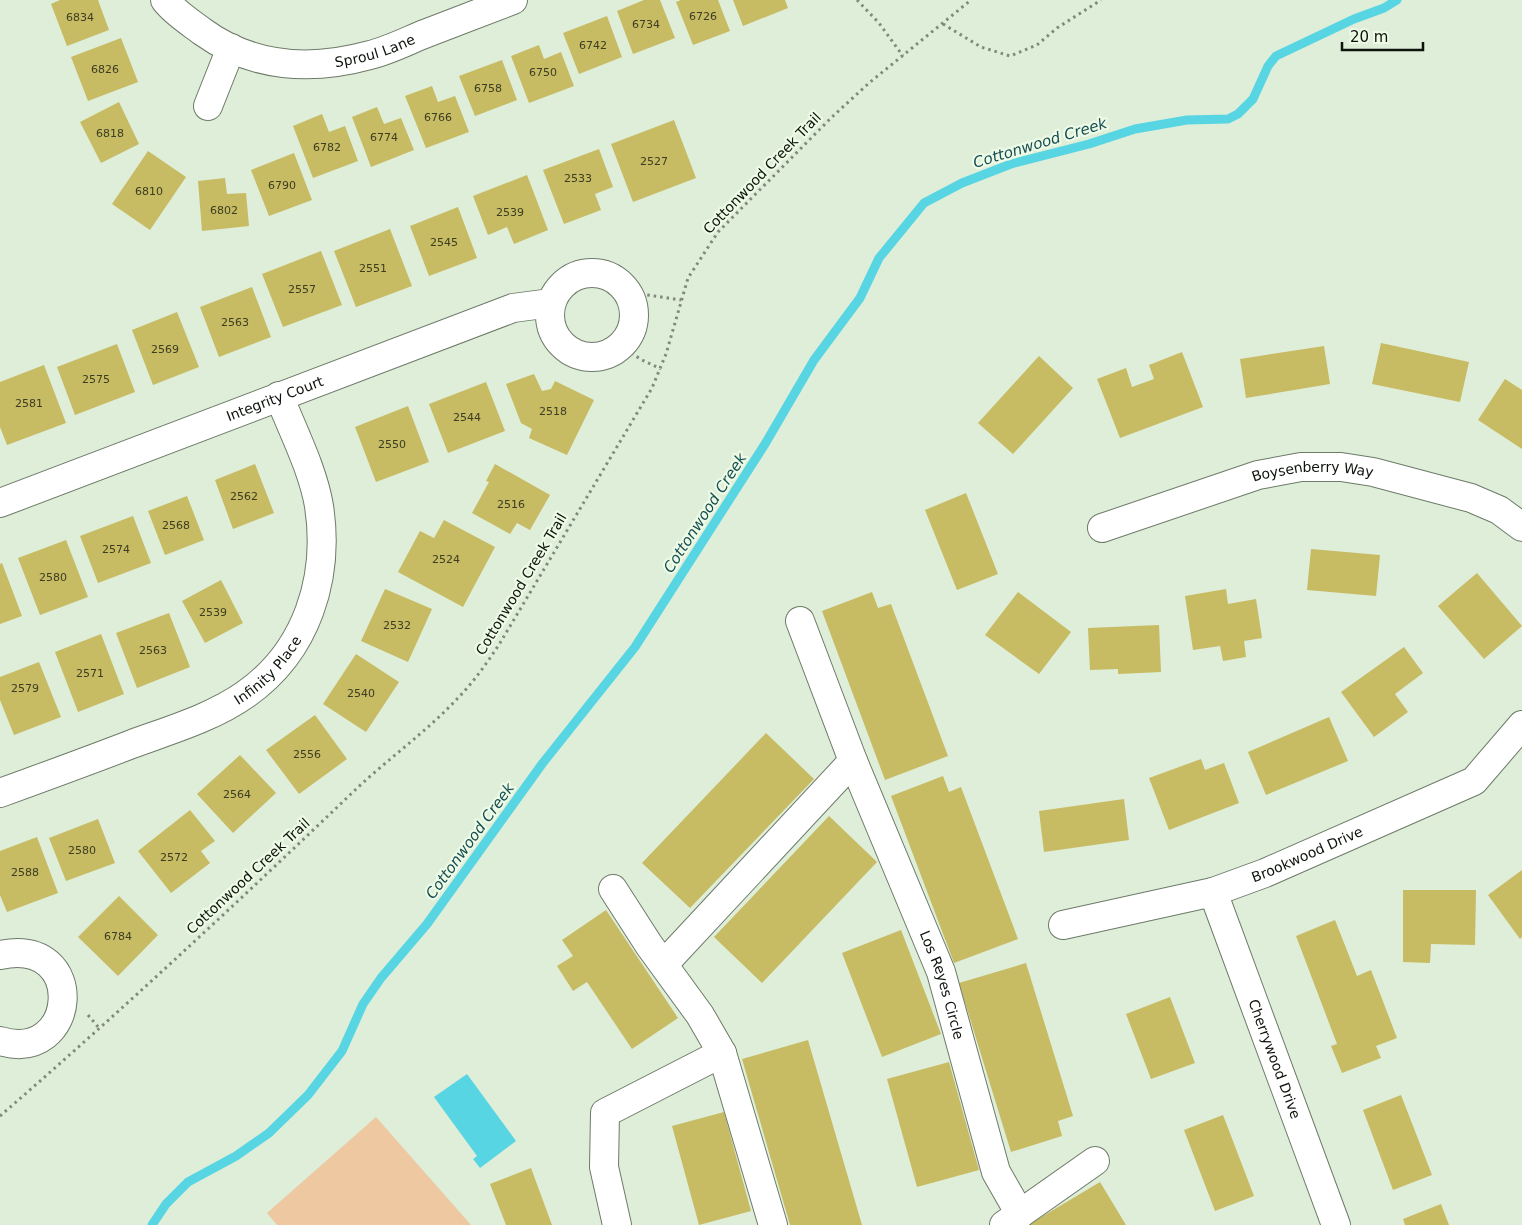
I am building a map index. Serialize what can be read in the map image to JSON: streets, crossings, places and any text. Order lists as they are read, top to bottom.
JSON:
{
  "streets": {
    "street": [
      "Sproul Lane",
      "Integrity Court",
      "Boysenberry Way",
      "Infinity Place",
      "Brookwood Drive",
      "Los Reyes Circle",
      "Cherrywood Drive"
    ],
    "path": ["Cottonwood Creek Trail"]
  },
  "crossings": [
    ["Integrity Court", "Infinity Place"],
    ["Brookwood Drive", "Cherrywood Drive"]
  ],
  "water": ["Cottonwood Creek"],
  "house_numbers": [
    "6726",
    "6834",
    "6734",
    "6742",
    "6826",
    "6750",
    "6758",
    "6766",
    "6818",
    "6774",
    "6782",
    "2527",
    "2533",
    "6790",
    "6810",
    "6802",
    "2539",
    "2545",
    "2551",
    "2557",
    "2563",
    "2569",
    "2575",
    "2581",
    "2518",
    "2544",
    "2550",
    "2562",
    "2516",
    "2568",
    "2574",
    "2524",
    "2580",
    "2539",
    "2532",
    "2563",
    "2571",
    "2579",
    "2540",
    "2556",
    "2564",
    "2580",
    "2572",
    "2588",
    "6784"
  ],
  "scale_bar": "20 m"
}
